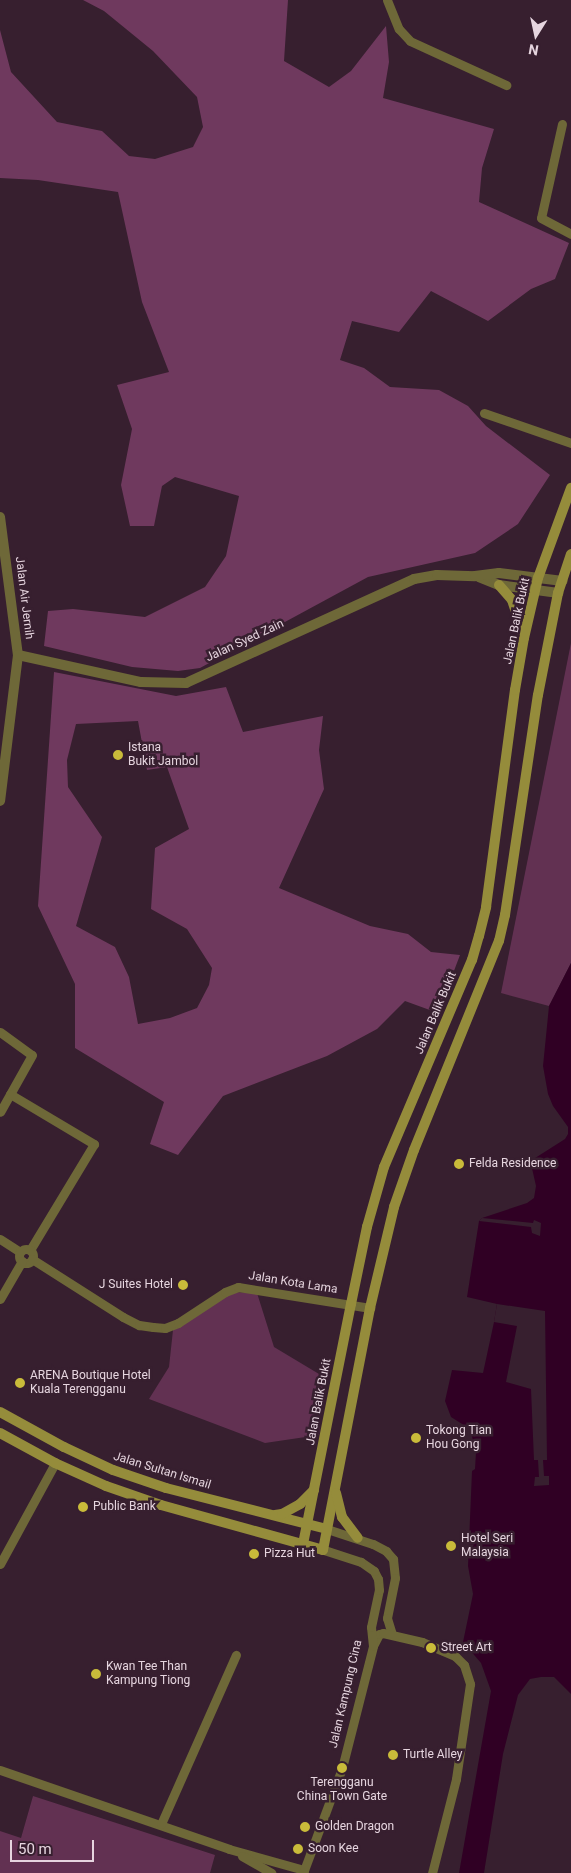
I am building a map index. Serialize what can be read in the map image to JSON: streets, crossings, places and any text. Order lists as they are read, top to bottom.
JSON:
{
  "streets": {
    "main road": ["Jalan Balik Bukit", "Jalan Sultan Ismail"],
    "street": [
      "Jalan Air Jernih",
      "Jalan Syed Zain",
      "Jalan Kota Lama",
      "Jalan Kampung Cina"
    ]
  },
  "crossings": [
    ["Jalan Air Jernih", "Jalan Syed Zain"],
    ["Jalan Balik Bukit", "Jalan Kota Lama"],
    ["Jalan Balik Bukit", "Jalan Sultan Ismail"]
  ],
  "places": [
    "Istana Bukit Jambol",
    "Felda Residence",
    "J Suites Hotel",
    "ARENA Boutique Hotel Kuala Terengganu",
    "Tokong Tian Hou Gong",
    "Public Bank",
    "Hotel Seri Malaysia",
    "Pizza Hut",
    "Street Art",
    "Kwan Tee Than Kampung Tiong",
    "Turtle Alley",
    "Terengganu China Town Gate",
    "Golden Dragon",
    "Soon Kee"
  ],
  "scale_bar": "50 m",
  "north": "bottom"
}
